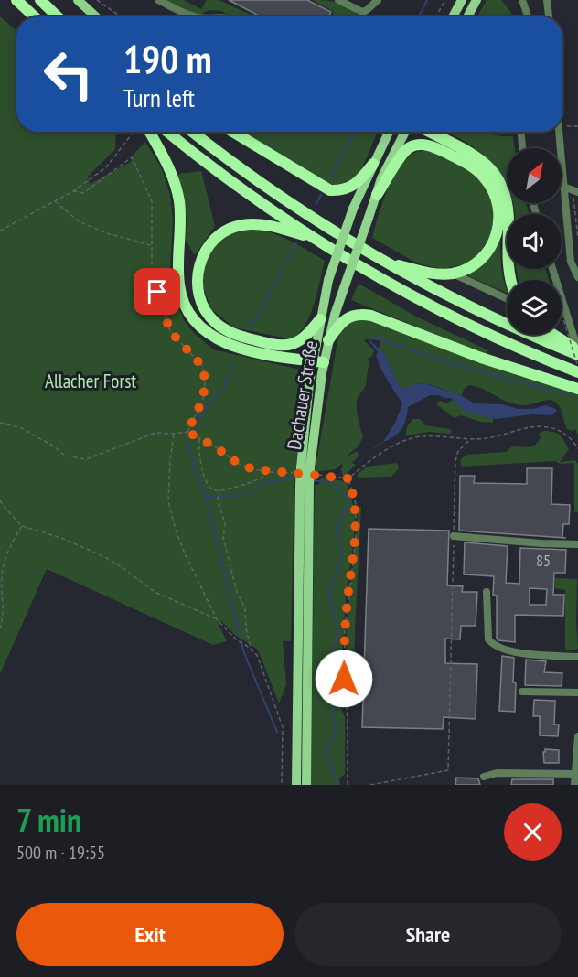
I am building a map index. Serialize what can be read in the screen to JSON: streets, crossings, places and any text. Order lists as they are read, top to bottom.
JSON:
{
  "streets": {
    "main road": ["Dachauer Straße"]
  },
  "parks": ["Allacher Forst"],
  "house_numbers": ["85"],
  "north": "top right",
  "page": {
    "turn": ["190 m", "Turn left"],
    "heading": ["7 min", "500 m · 19:55"],
    "buttons": ["Exit", "Share"]
  }
}
